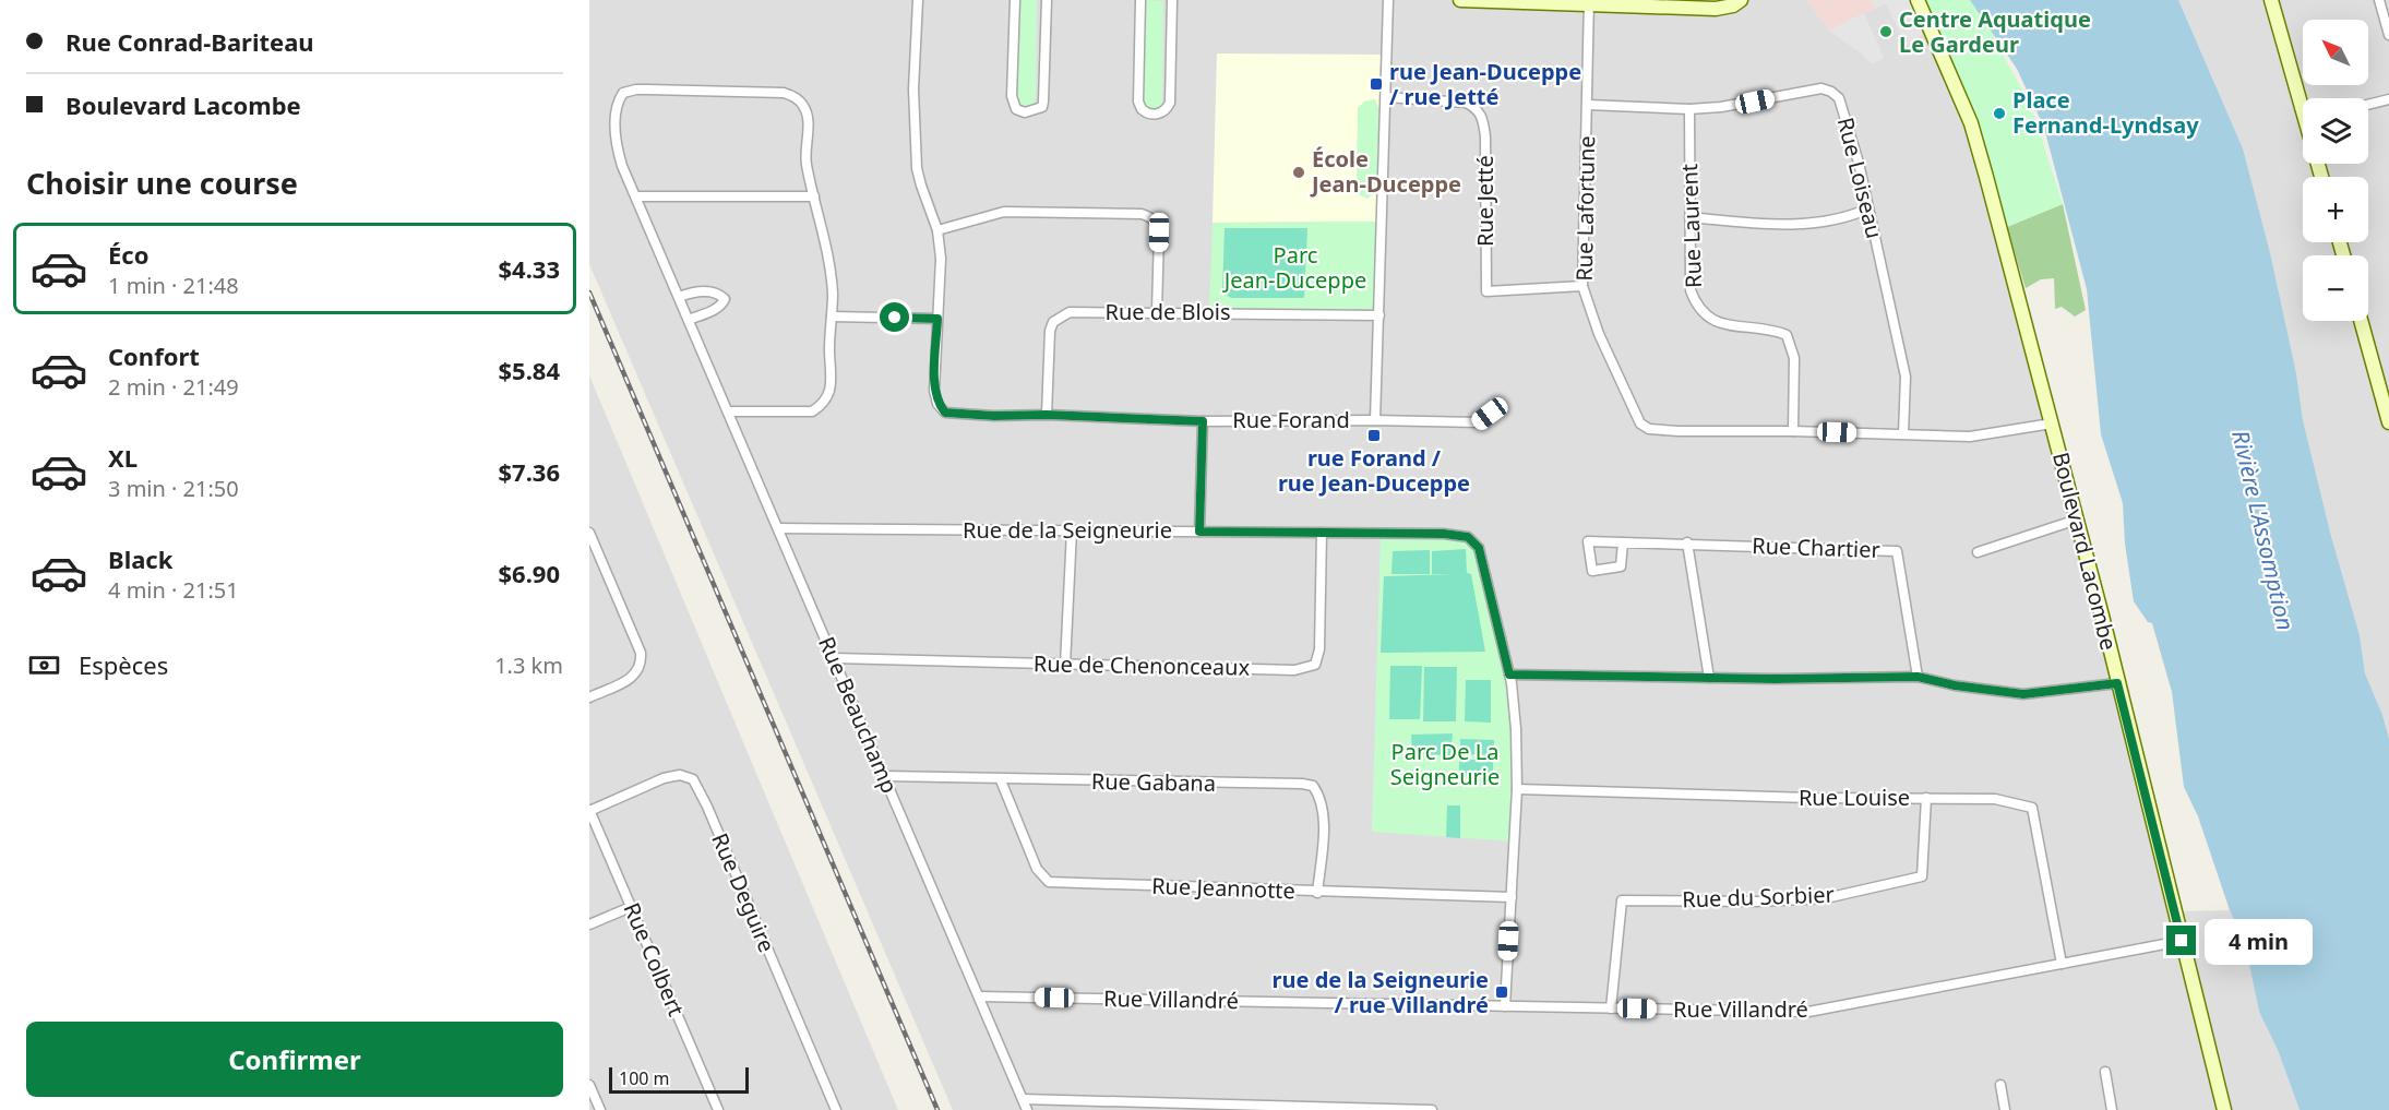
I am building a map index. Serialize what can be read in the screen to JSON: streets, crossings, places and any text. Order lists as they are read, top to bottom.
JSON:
{
  "streets": {
    "main road": ["Boulevard Lacombe"],
    "street": [
      "Rue Loiseau",
      "Rue Jetté",
      "Rue Lafortune",
      "Rue Laurent",
      "Rue de Blois",
      "Rue Forand",
      "Rue de la Seigneurie",
      "Rue Chartier",
      "Rue de Chenonceaux",
      "Rue Beauchamp",
      "Rue Gabana",
      "Rue Louise",
      "Rue Jeannotte",
      "Rue Deguire",
      "Rue du Sorbier",
      "Rue Colbert",
      "Rue Villandré"
    ]
  },
  "crossings": [
    ["Rue Loiseau", "Rue Lafortune"],
    ["Rue Loiseau", "Rue Laurent"],
    ["Rue Jetté", "Rue Lafortune"],
    ["Rue Lafortune", "Rue Laurent"],
    ["Rue Lafortune", "Boulevard Lacombe"],
    ["Rue de Blois", "Rue Forand"],
    ["Rue de la Seigneurie", "Rue de Chenonceaux"],
    ["Rue de la Seigneurie", "Rue Beauchamp"],
    ["Rue de la Seigneurie", "Rue Louise"],
    ["Rue de la Seigneurie", "Rue Jeannotte"],
    ["Rue de la Seigneurie", "Rue Villandré"],
    ["Boulevard Lacombe", "Rue Villandré"],
    ["Rue de Chenonceaux", "Rue Beauchamp"],
    ["Rue Beauchamp", "Rue Gabana"],
    ["Rue Beauchamp", "Rue Villandré"],
    ["Rue Gabana", "Rue Jeannotte"],
    ["Rue Louise", "Rue du Sorbier"],
    ["Rue Louise", "Rue Villandré"],
    ["Rue Deguire", "Rue Colbert"],
    ["Rue du Sorbier", "Rue Villandré"]
  ],
  "water": ["Rivière L'Assomption"],
  "parks": ["Parc Jean-Duceppe", "Parc De La Seigneurie"],
  "places": {
    "other": ["Centre Aquatique Le Gardeur", "Place Fernand-Lyndsay", "École Jean-Duceppe"],
    "transit": ["rue Jean-Duceppe / rue Jetté", "rue Forand / rue Jean-Duceppe", "rue de la Seigneurie / rue Villandré"]
  },
  "scale_bar": "100 m",
  "north": "top left",
  "page": {
    "banner": ["Rue Conrad-Bariteau", "Boulevard Lacombe"],
    "map_buttons": ["+", "−"],
    "heading": "Choisir une course",
    "list": [
      {
        "name": "Éco",
        "note": "1 min · 21:48",
        "value": "$4.33"
      },
      {
        "name": "Confort",
        "note": "2 min · 21:49",
        "value": "$5.84"
      },
      {
        "name": "XL",
        "note": "3 min · 21:50",
        "value": "$7.36"
      },
      {
        "name": "Black",
        "note": "4 min · 21:51",
        "value": "$6.90"
      }
    ],
    "pay": ["Espèces", "1.3 km"],
    "bubble": "4 min",
    "buttons": "Confirmer",
    "scale": "100 m"
  }
}
